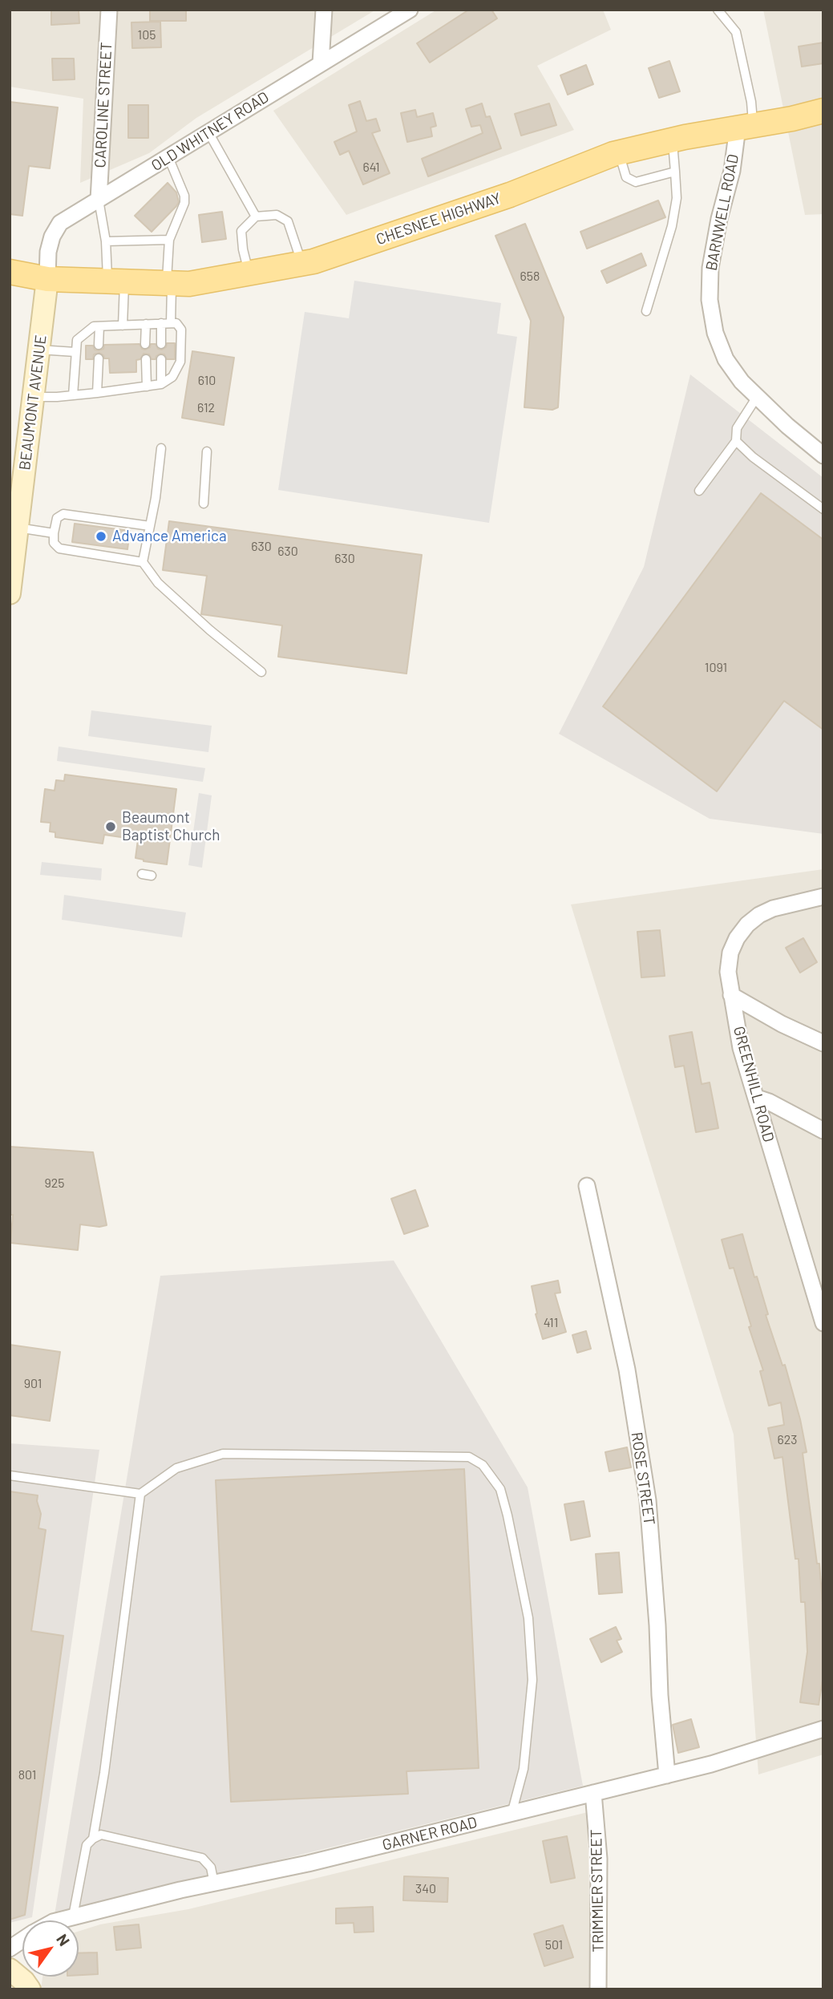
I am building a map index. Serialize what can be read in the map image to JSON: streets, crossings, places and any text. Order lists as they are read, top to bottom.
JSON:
{
  "streets": {
    "main road": ["CHESNEE HIGHWAY"],
    "street": [
      "CAROLINE STREET",
      "OLD WHITNEY ROAD",
      "BARNWELL ROAD",
      "BEAUMONT AVENUE",
      "GREENHILL ROAD",
      "ROSE STREET",
      "GARNER ROAD",
      "TRIMMIER STREET"
    ]
  },
  "crossings": [
    ["CAROLINE STREET", "OLD WHITNEY ROAD"],
    ["OLD WHITNEY ROAD", "CHESNEE HIGHWAY"],
    ["OLD WHITNEY ROAD", "BEAUMONT AVENUE"],
    ["BARNWELL ROAD", "CHESNEE HIGHWAY"],
    ["CHESNEE HIGHWAY", "BEAUMONT AVENUE"],
    ["ROSE STREET", "GARNER ROAD"],
    ["GARNER ROAD", "TRIMMIER STREET"]
  ],
  "places": ["Advance America", "Beaumont Baptist Church"],
  "house_numbers": [
    "105",
    "641",
    "658",
    "610",
    "612",
    "630",
    "630",
    "630",
    "1091",
    "925",
    "411",
    "901",
    "623",
    "801",
    "340",
    "501"
  ],
  "north": "top right"
}
